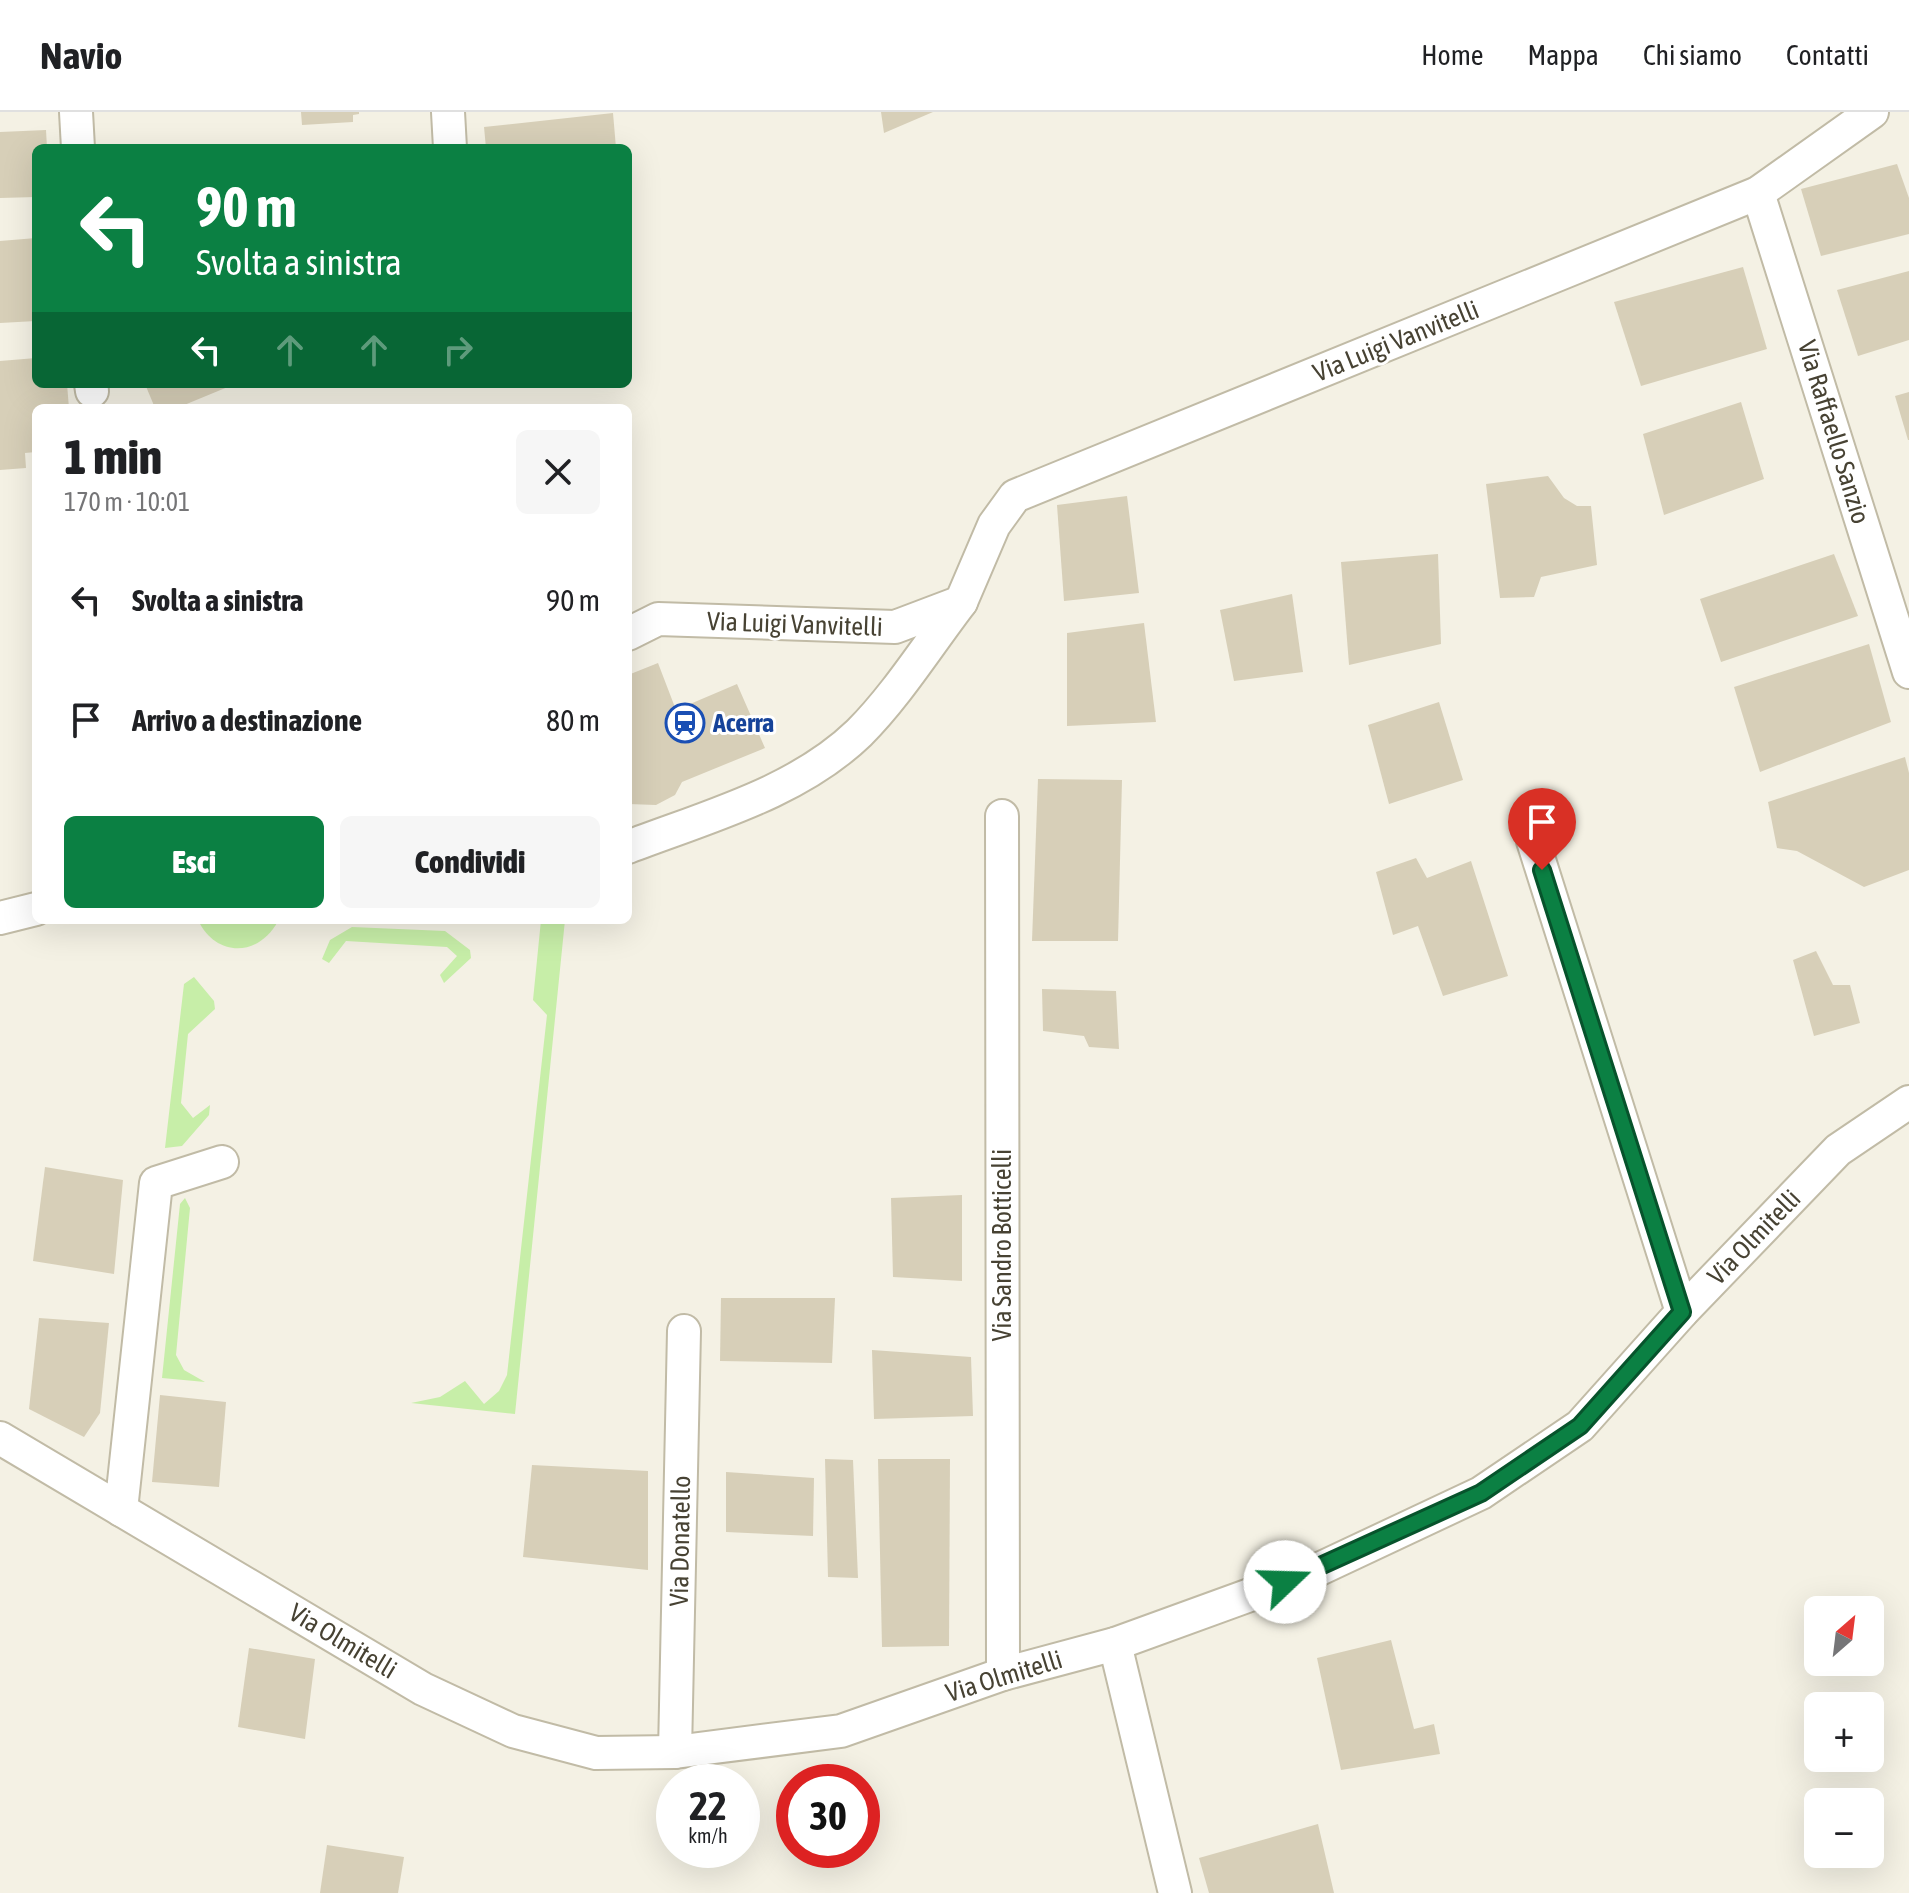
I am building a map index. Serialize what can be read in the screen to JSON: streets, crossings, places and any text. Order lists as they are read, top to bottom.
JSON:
{
  "streets": {
    "street": [
      "Via Luigi Vanvitelli",
      "Via Raffaello Sanzio",
      "Via Olmitelli",
      "Via Sandro Botticelli",
      "Via Donatello"
    ]
  },
  "crossings": [
    ["Via Luigi Vanvitelli", "Via Raffaello Sanzio"],
    ["Via Olmitelli", "Via Sandro Botticelli"],
    ["Via Olmitelli", "Via Donatello"]
  ],
  "places": {
    "station": ["Acerra"]
  },
  "north": "top right",
  "page": {
    "header": "Navio",
    "nav": [
      "Home",
      "Mappa",
      "Chi siamo",
      "Contatti"
    ],
    "turn": ["90 m", "Svolta a sinistra"],
    "heading": ["1 min", "170 m · 10:01"],
    "list": [
      {
        "name": "Svolta a sinistra",
        "value": "90 m"
      },
      {
        "name": "Arrivo a destinazione",
        "value": "80 m"
      }
    ],
    "buttons": ["Esci", "Condividi"],
    "map_buttons": ["+", "−"],
    "speed": "22 km/h",
    "limit": "30"
  }
}
